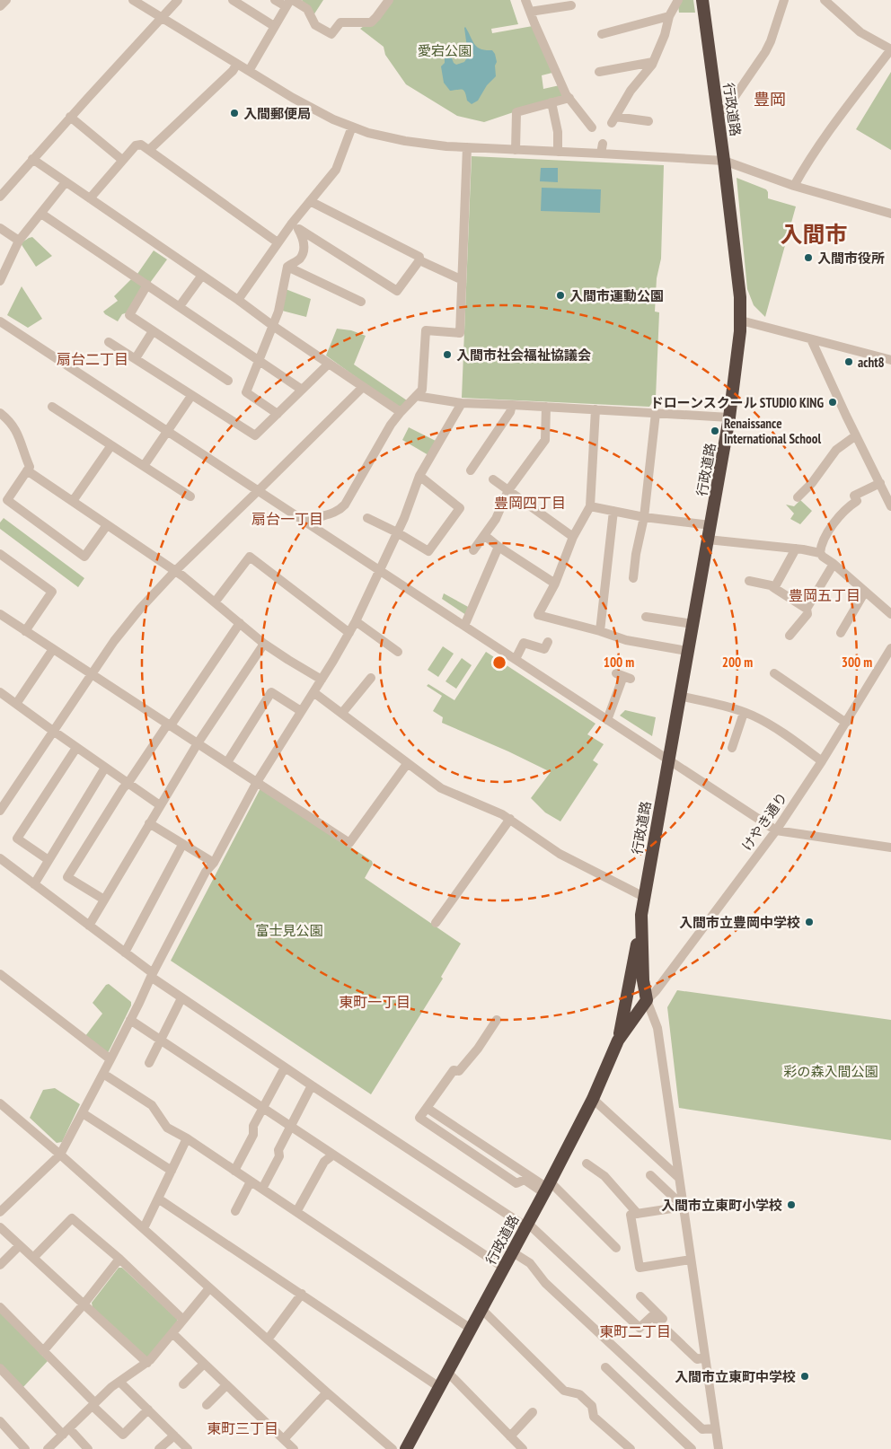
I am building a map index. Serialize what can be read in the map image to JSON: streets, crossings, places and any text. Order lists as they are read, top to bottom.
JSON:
{
  "streets": {
    "highway": ["行政道路"],
    "street": ["けやき通り"]
  },
  "crossings": [
    ["行政道路", "けやき通り"]
  ],
  "districts": [
    "豊岡",
    "入間市",
    "扇台二丁目",
    "豊岡四丁目",
    "扇台一丁目",
    "豊岡五丁目",
    "東町一丁目",
    "東町二丁目",
    "東町三丁目"
  ],
  "parks": ["愛宕公園", "富士見公園", "彩の森入間公園"],
  "places": [
    "入間郵便局",
    "入間市役所",
    "入間市運動公園",
    "入間市社会福祉協議会",
    "acht8",
    "ドローンスクール STUDIO KING",
    "Renaissance International School",
    "入間市立豊岡中学校",
    "入間市立東町小学校",
    "入間市立東町中学校"
  ],
  "rings": ["100 m", "200 m", "300 m"]
}
